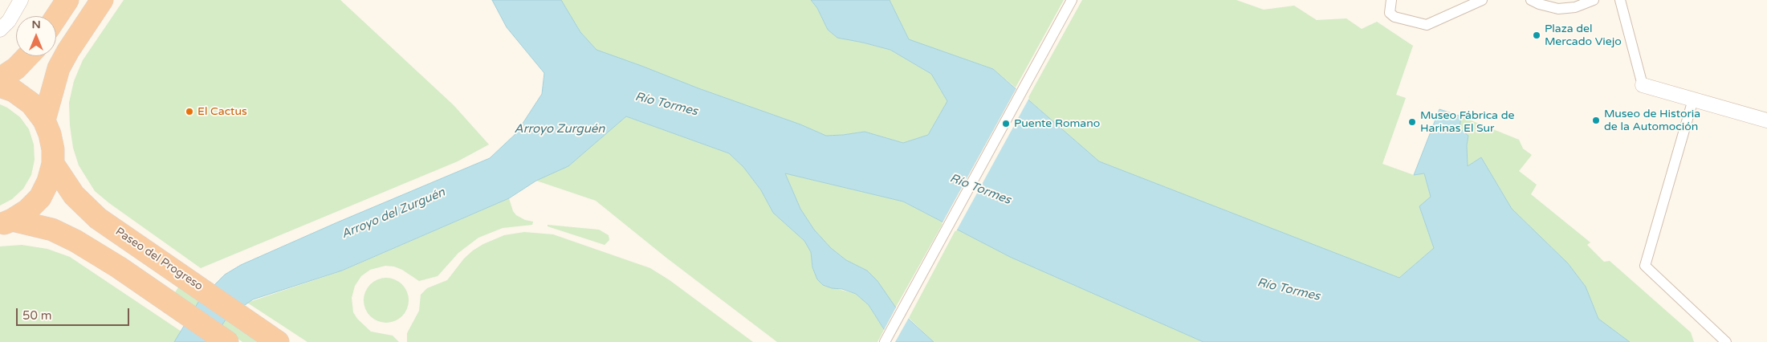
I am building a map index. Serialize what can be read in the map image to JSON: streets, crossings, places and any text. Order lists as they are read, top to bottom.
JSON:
{
  "streets": {
    "highway": ["Paseo del Progreso"]
  },
  "water": ["Río Tormes", "Arroyo Zurguén", "Arroyo del Zurguén"],
  "places": [
    "Plaza del Mercado Viejo",
    "El Cactus",
    "Museo de Historia de la Automoción",
    "Museo Fábrica de Harinas El Sur",
    "Puente Romano"
  ],
  "scale_bar": "50 m",
  "north": "top"
}
